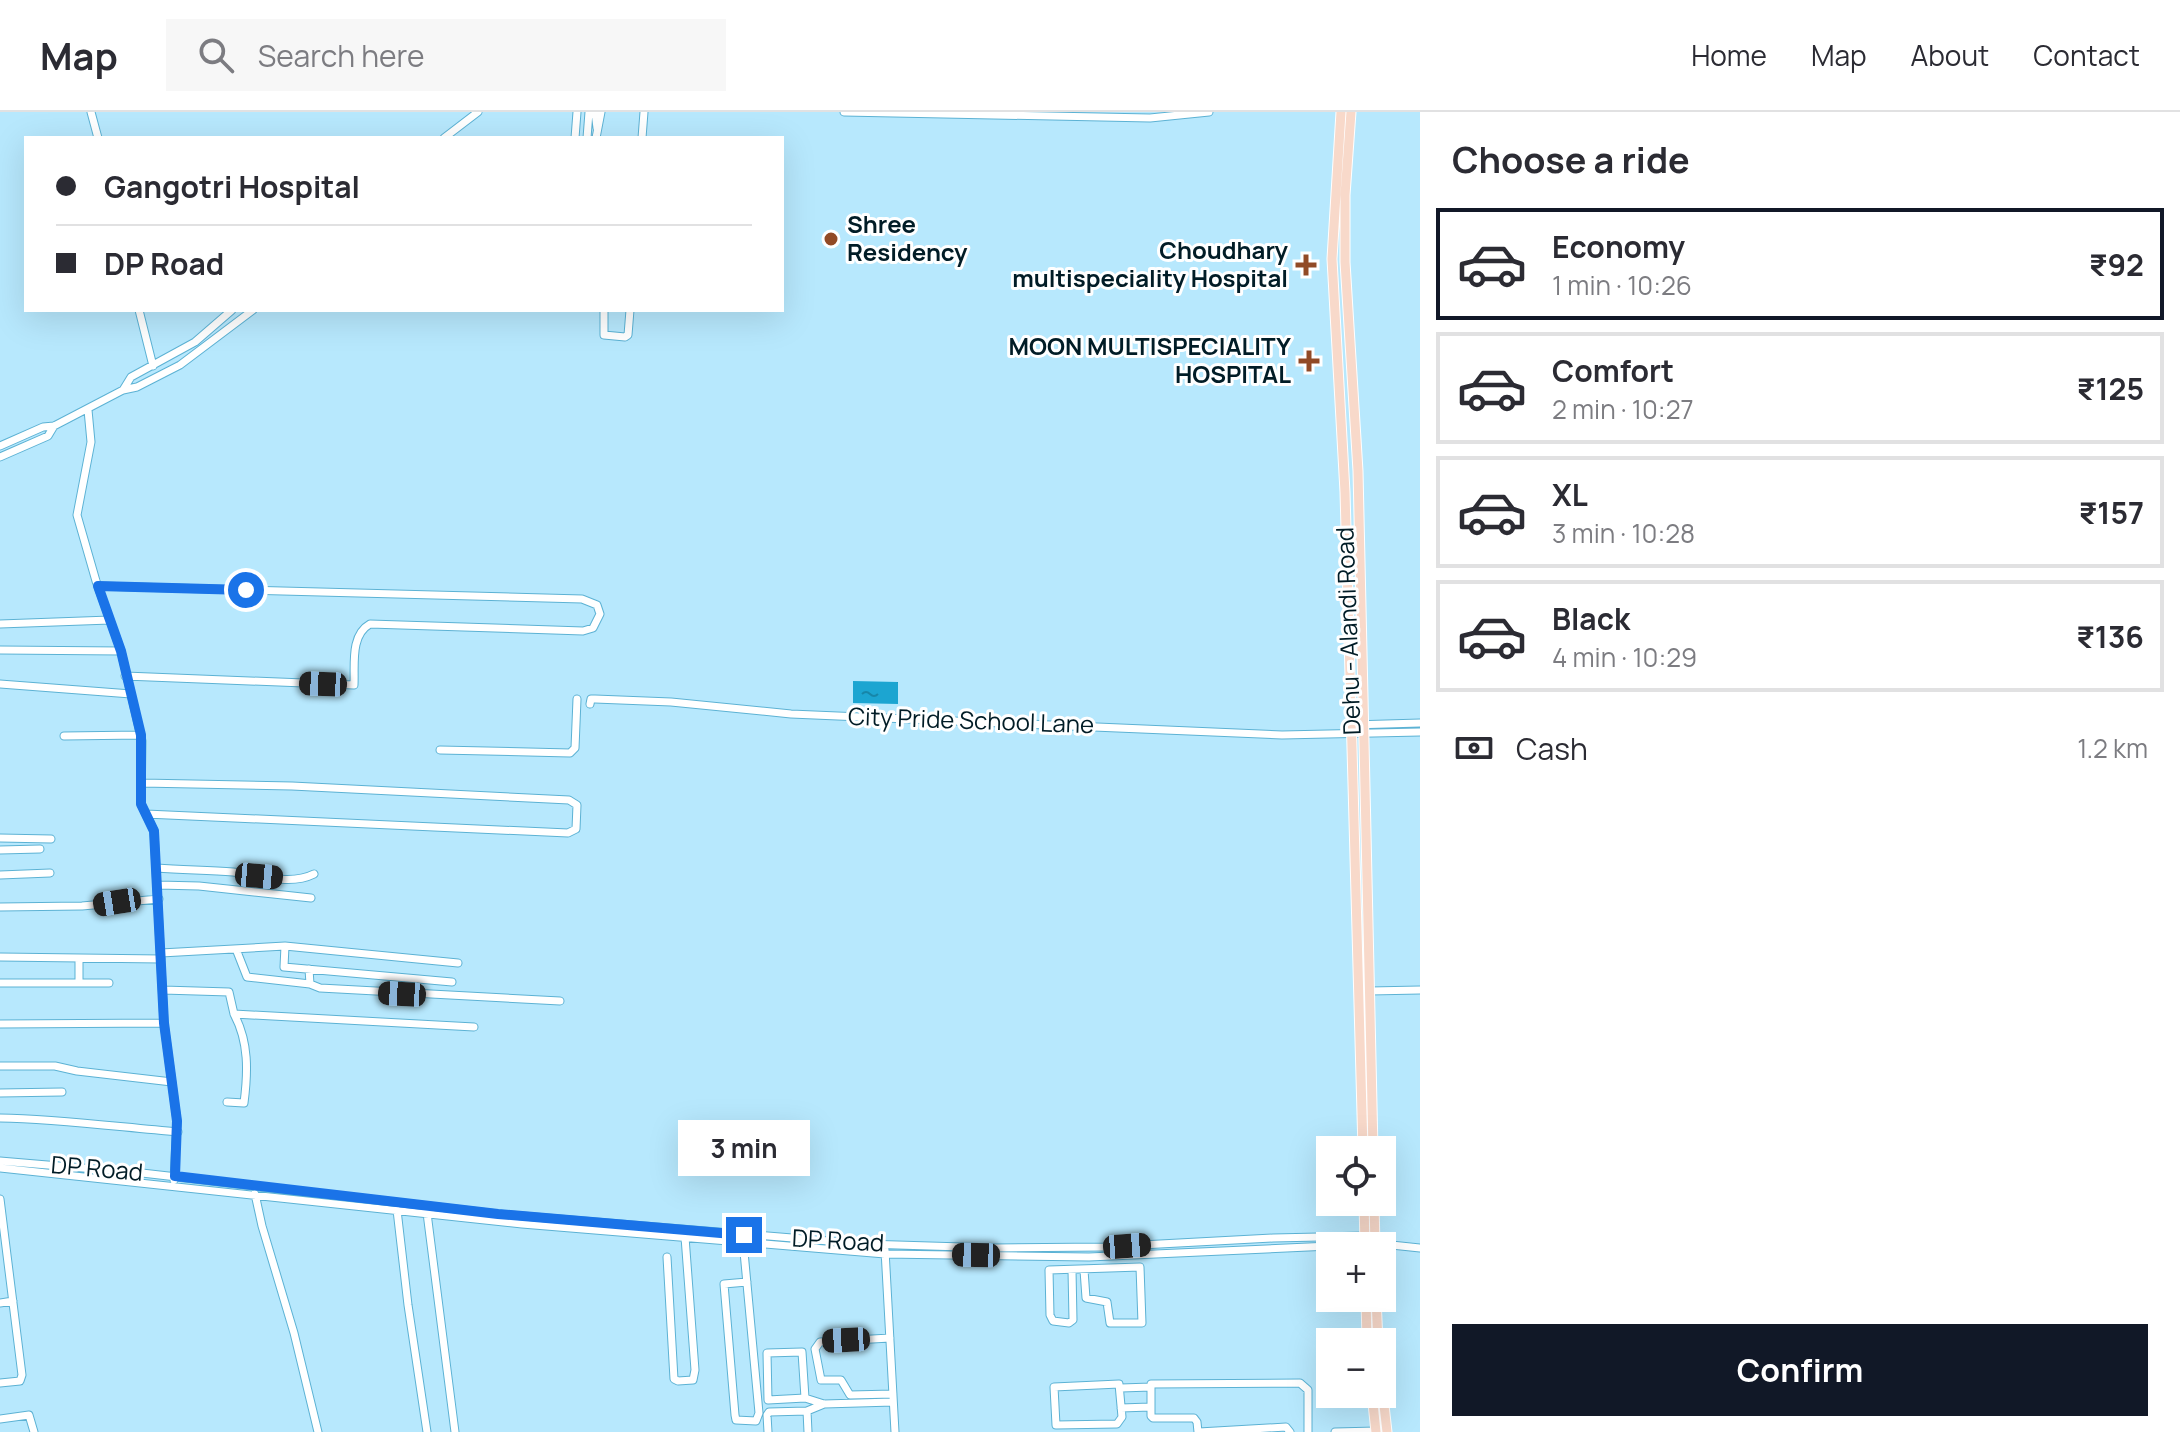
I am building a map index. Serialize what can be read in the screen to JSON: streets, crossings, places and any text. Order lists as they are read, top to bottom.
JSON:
{
  "streets": {
    "main road": ["Dehu - Alandi Road"],
    "street": ["City Pride School Lane", "DP Road"]
  },
  "crossings": [
    ["Dehu - Alandi Road", "City Pride School Lane"]
  ],
  "places": {
    "other": ["Shree Residency"],
    "health": ["Choudhary multispeciality Hospital", "MOON MULTISPECIALITY HOSPITAL"]
  },
  "page": {
    "header": "Map",
    "search": "Search here",
    "nav": [
      "Home",
      "Map",
      "About",
      "Contact"
    ],
    "heading": "Choose a ride",
    "banner": ["Gangotri Hospital", "DP Road"],
    "list": [
      {
        "name": "Economy",
        "note": "1 min · 10:26",
        "value": "₹92"
      },
      {
        "name": "Comfort",
        "note": "2 min · 10:27",
        "value": "₹125"
      },
      {
        "name": "XL",
        "note": "3 min · 10:28",
        "value": "₹157"
      },
      {
        "name": "Black",
        "note": "4 min · 10:29",
        "value": "₹136"
      }
    ],
    "pay": ["Cash", "1.2 km"],
    "bubble": "3 min",
    "map_buttons": ["+", "−"],
    "buttons": "Confirm"
  }
}
